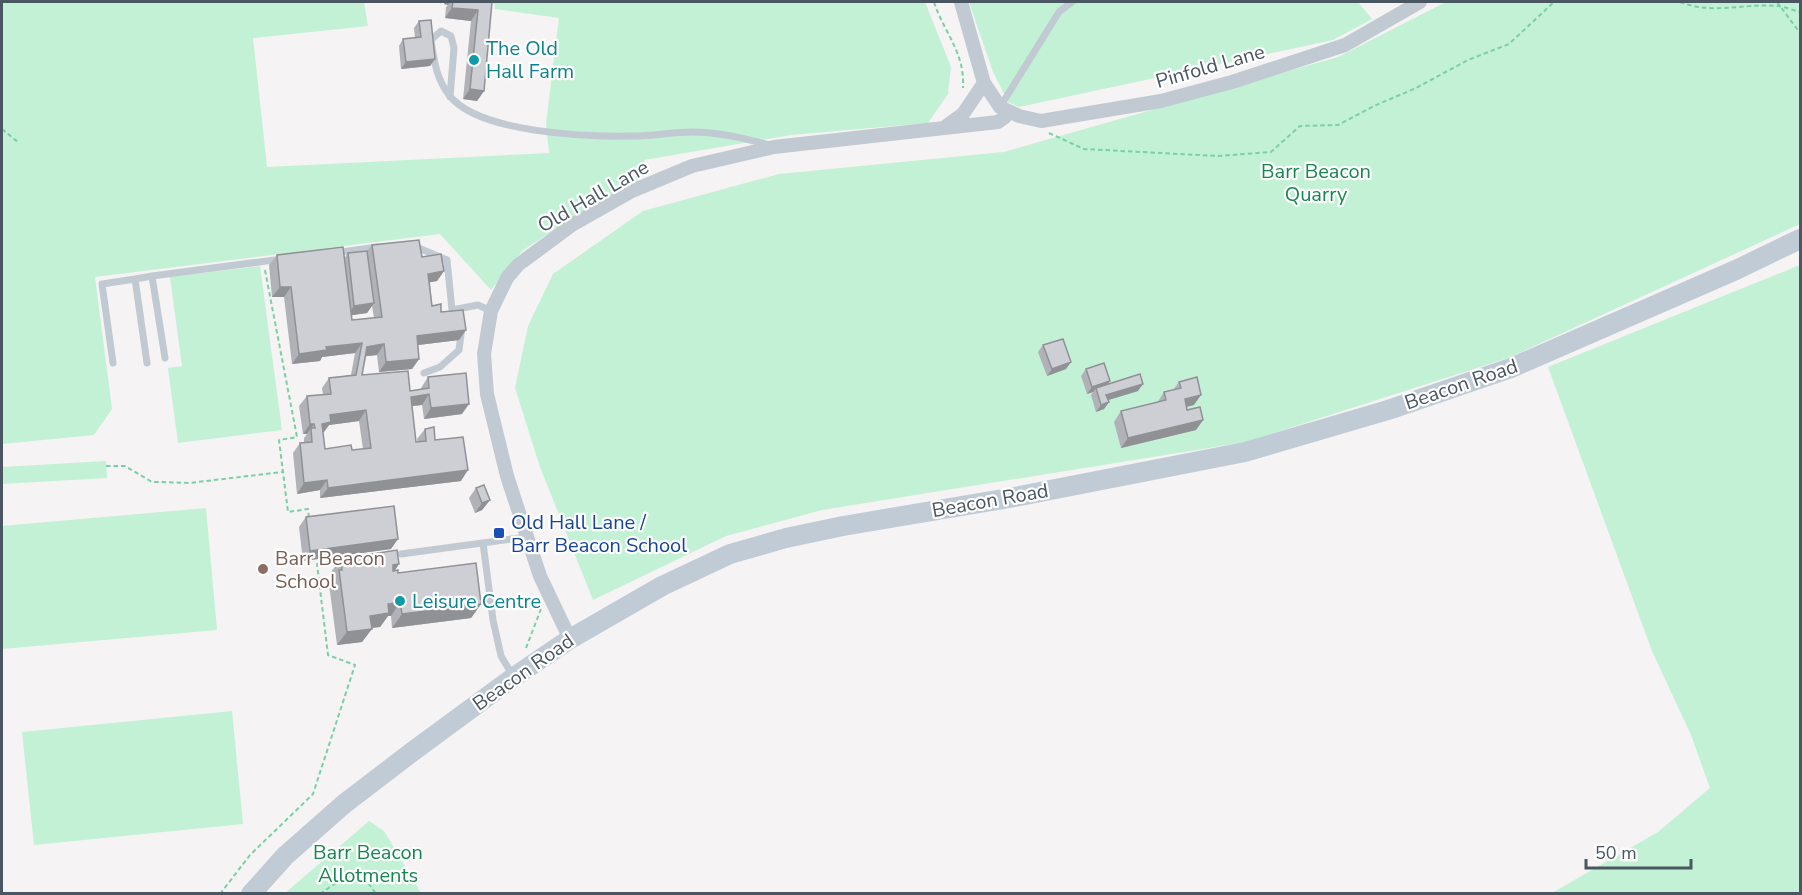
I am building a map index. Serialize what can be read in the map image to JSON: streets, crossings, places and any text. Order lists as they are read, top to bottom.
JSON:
{
  "streets": {
    "main road": ["Beacon Road"],
    "street": ["Pinfold Lane", "Old Hall Lane"]
  },
  "crossings": [
    ["Pinfold Lane", "Old Hall Lane"],
    ["Old Hall Lane", "Beacon Road"]
  ],
  "parks": ["Barr Beacon Quarry", "Barr Beacon Allotments"],
  "places": {
    "other": ["The Old Hall Farm", "Barr Beacon School", "Leisure Centre"],
    "transit": ["Old Hall Lane / Barr Beacon School"]
  },
  "scale_bar": "50 m"
}
